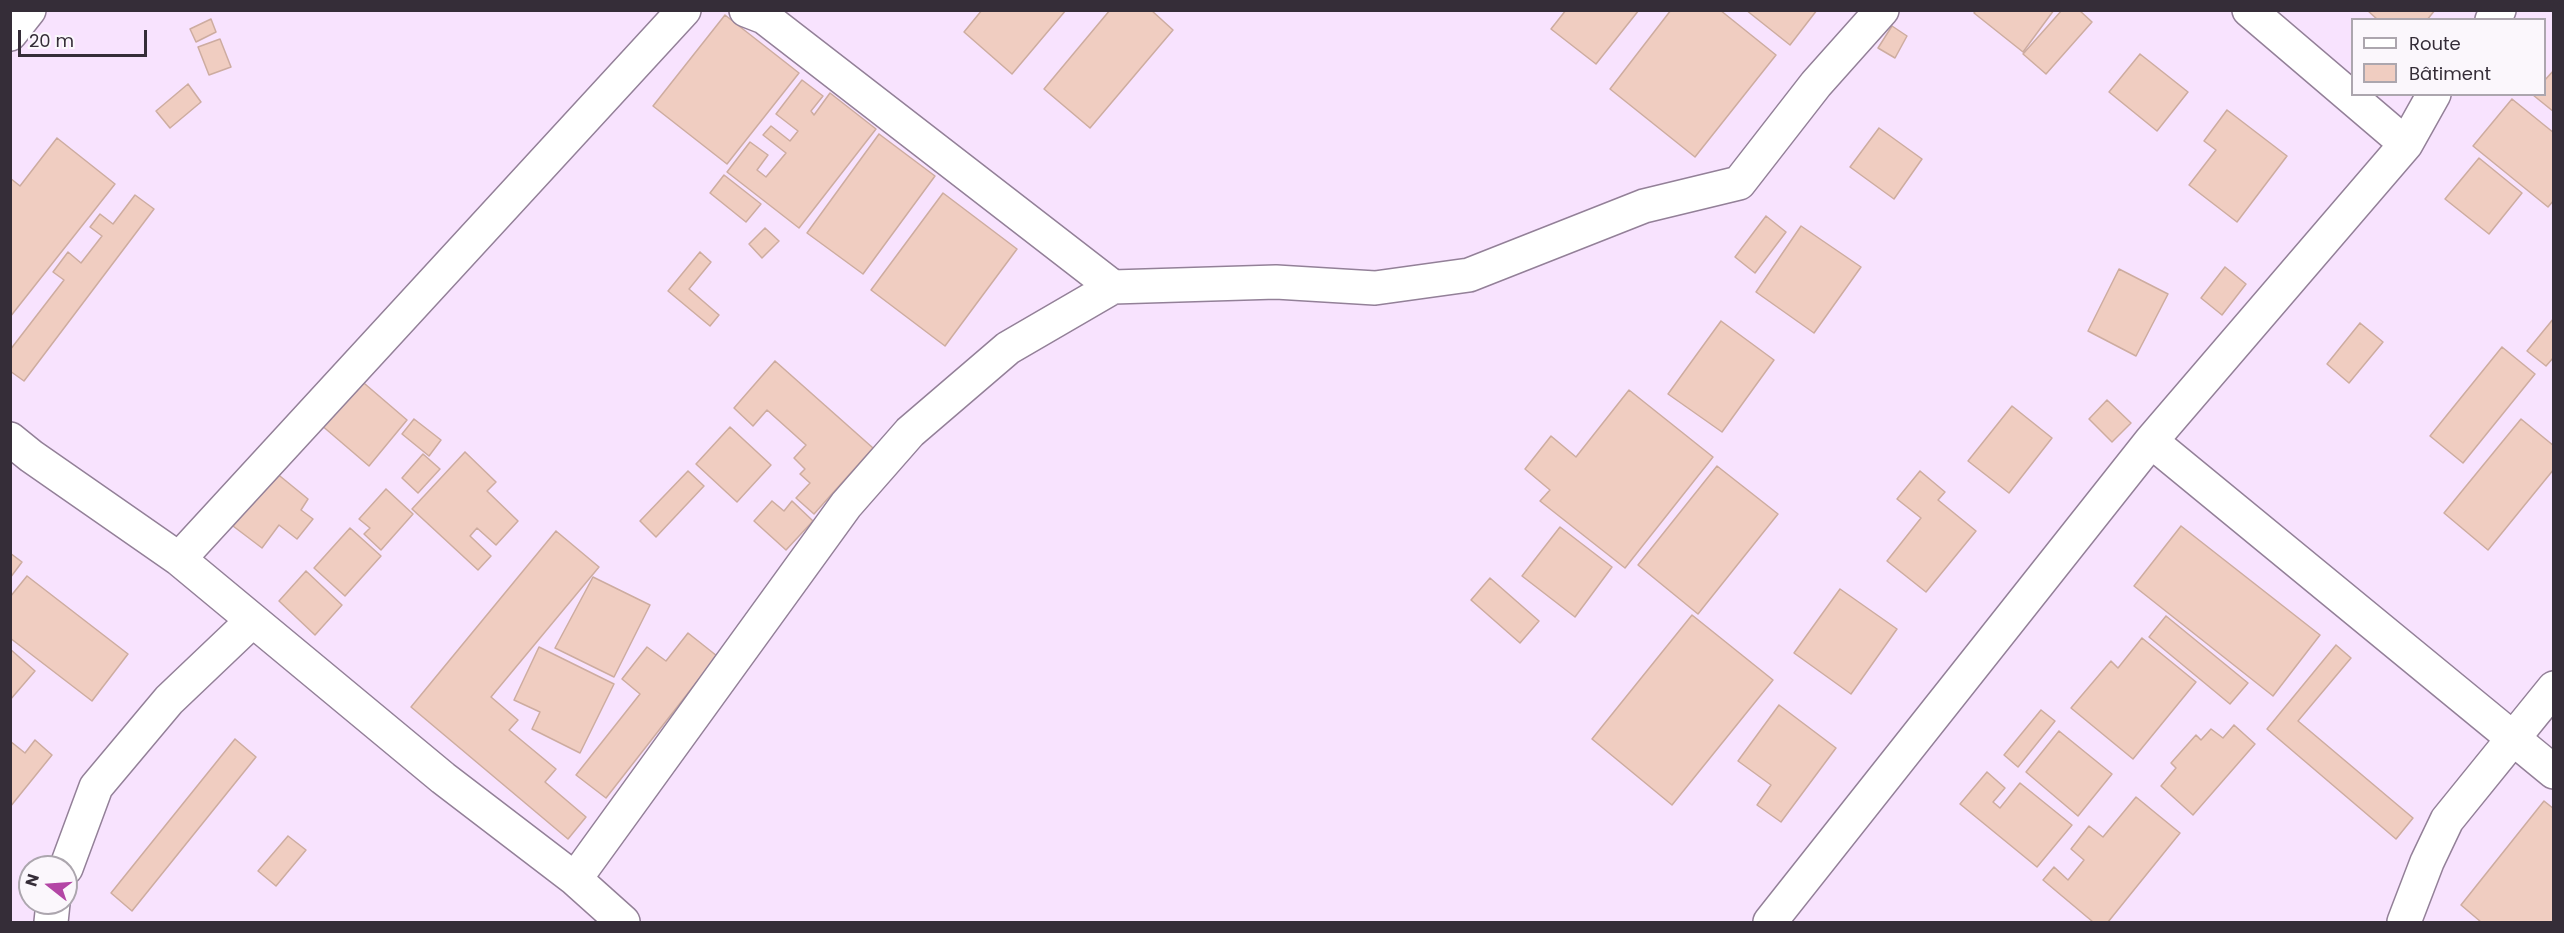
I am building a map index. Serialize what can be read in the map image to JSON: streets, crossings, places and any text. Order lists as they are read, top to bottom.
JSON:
{
  "legend": ["Route", "Bâtiment"],
  "scale_bar": "20 m",
  "north": "left"
}
